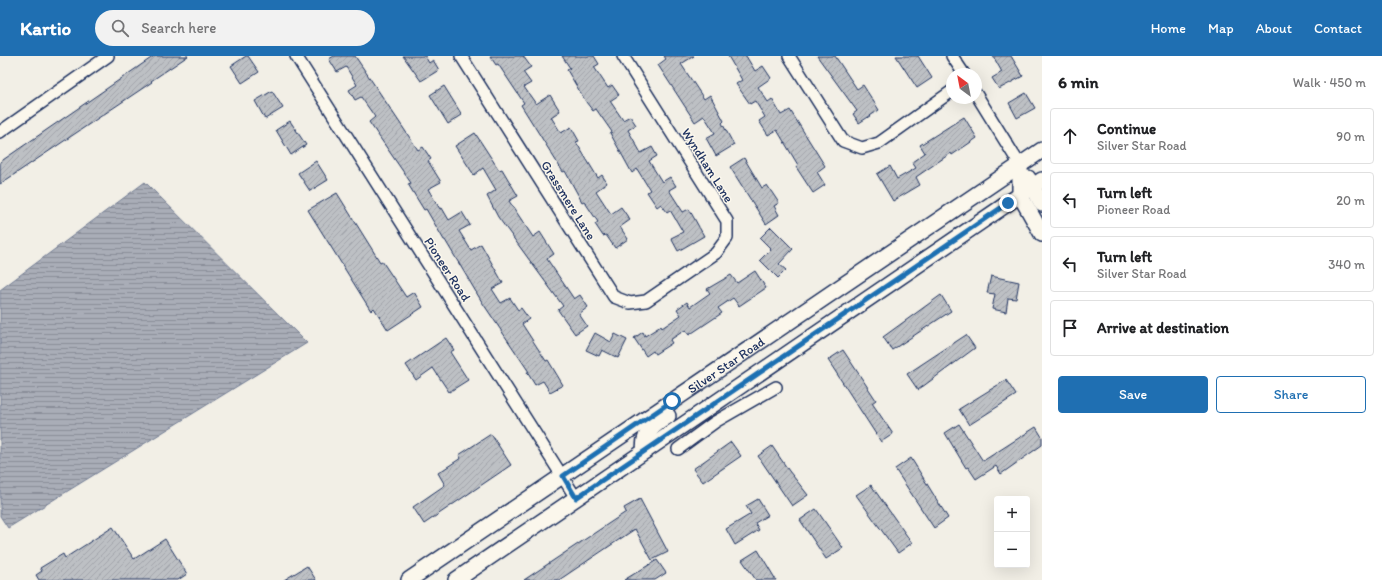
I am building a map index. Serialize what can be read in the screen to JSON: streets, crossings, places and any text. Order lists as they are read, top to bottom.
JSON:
{
  "streets": {
    "main road": ["Silver Star Road"],
    "street": ["Wyndham Lane", "Grassmere Lane", "Pioneer Road"]
  },
  "crossings": [
    ["Wyndham Lane", "Grassmere Lane"],
    ["Pioneer Road", "Silver Star Road"]
  ],
  "north": "top left",
  "page": {
    "header": "Kartio",
    "search": "Search here",
    "nav": [
      "Home",
      "Map",
      "About",
      "Contact"
    ],
    "heading": ["6 min", "Walk · 450 m"],
    "list": [
      ["Continue", "Silver Star Road", "90 m"],
      ["Turn left", "Pioneer Road", "20 m"],
      ["Turn left", "Silver Star Road", "340 m"],
      "Arrive at destination"
    ],
    "buttons": ["Save", "Share"],
    "map_buttons": ["+", "−"]
  }
}
